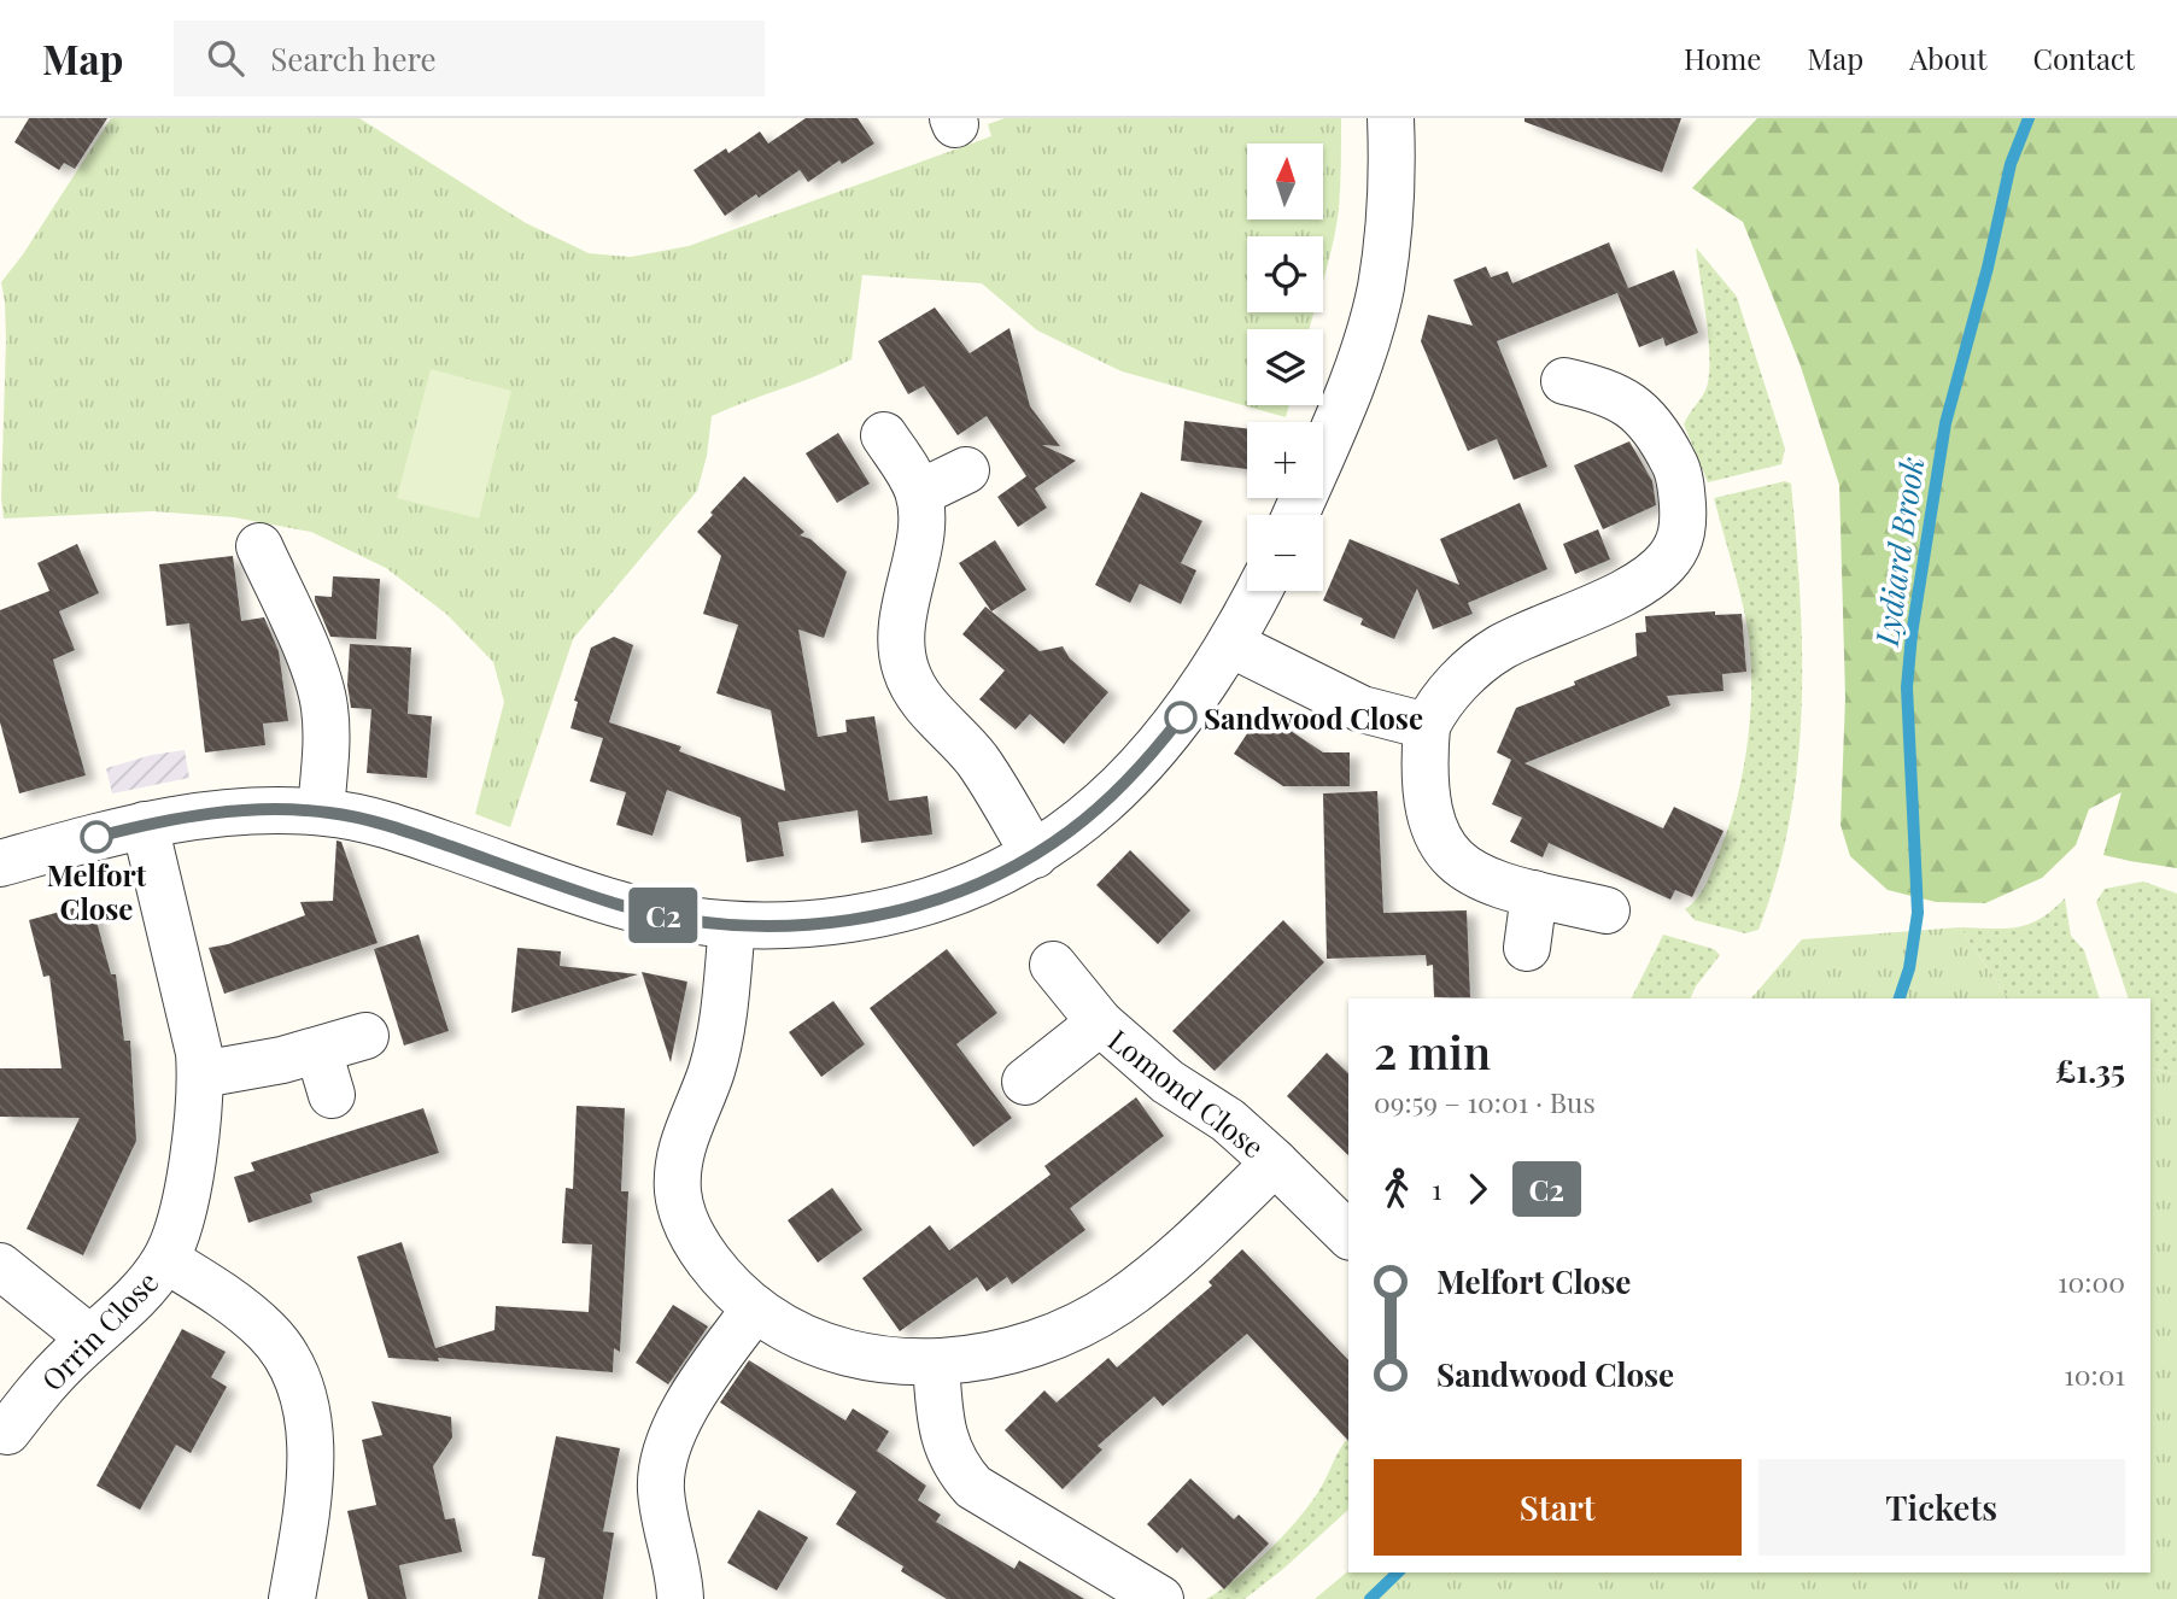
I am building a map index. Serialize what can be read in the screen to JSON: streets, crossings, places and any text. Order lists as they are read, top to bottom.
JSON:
{
  "streets": {
    "street": ["Lomond Close", "Orrin Close"]
  },
  "water": ["Lydiard Brook"],
  "places": ["Sandwood Close", "Melfort Close"],
  "lines": ["bus line C2"],
  "north": "top",
  "page": {
    "header": "Map",
    "search": "Search here",
    "nav": [
      "Home",
      "Map",
      "About",
      "Contact"
    ],
    "on_map": "C2",
    "map_buttons": ["+", "−"],
    "heading": ["2 min", "09:59 – 10:01 · Bus", "£1.35"],
    "legs": ["1", "C2"],
    "list": [
      {
        "name": "Melfort Close",
        "value": "10:00"
      },
      {
        "name": "Sandwood Close",
        "value": "10:01"
      }
    ],
    "buttons": ["Start", "Tickets"]
  }
}
